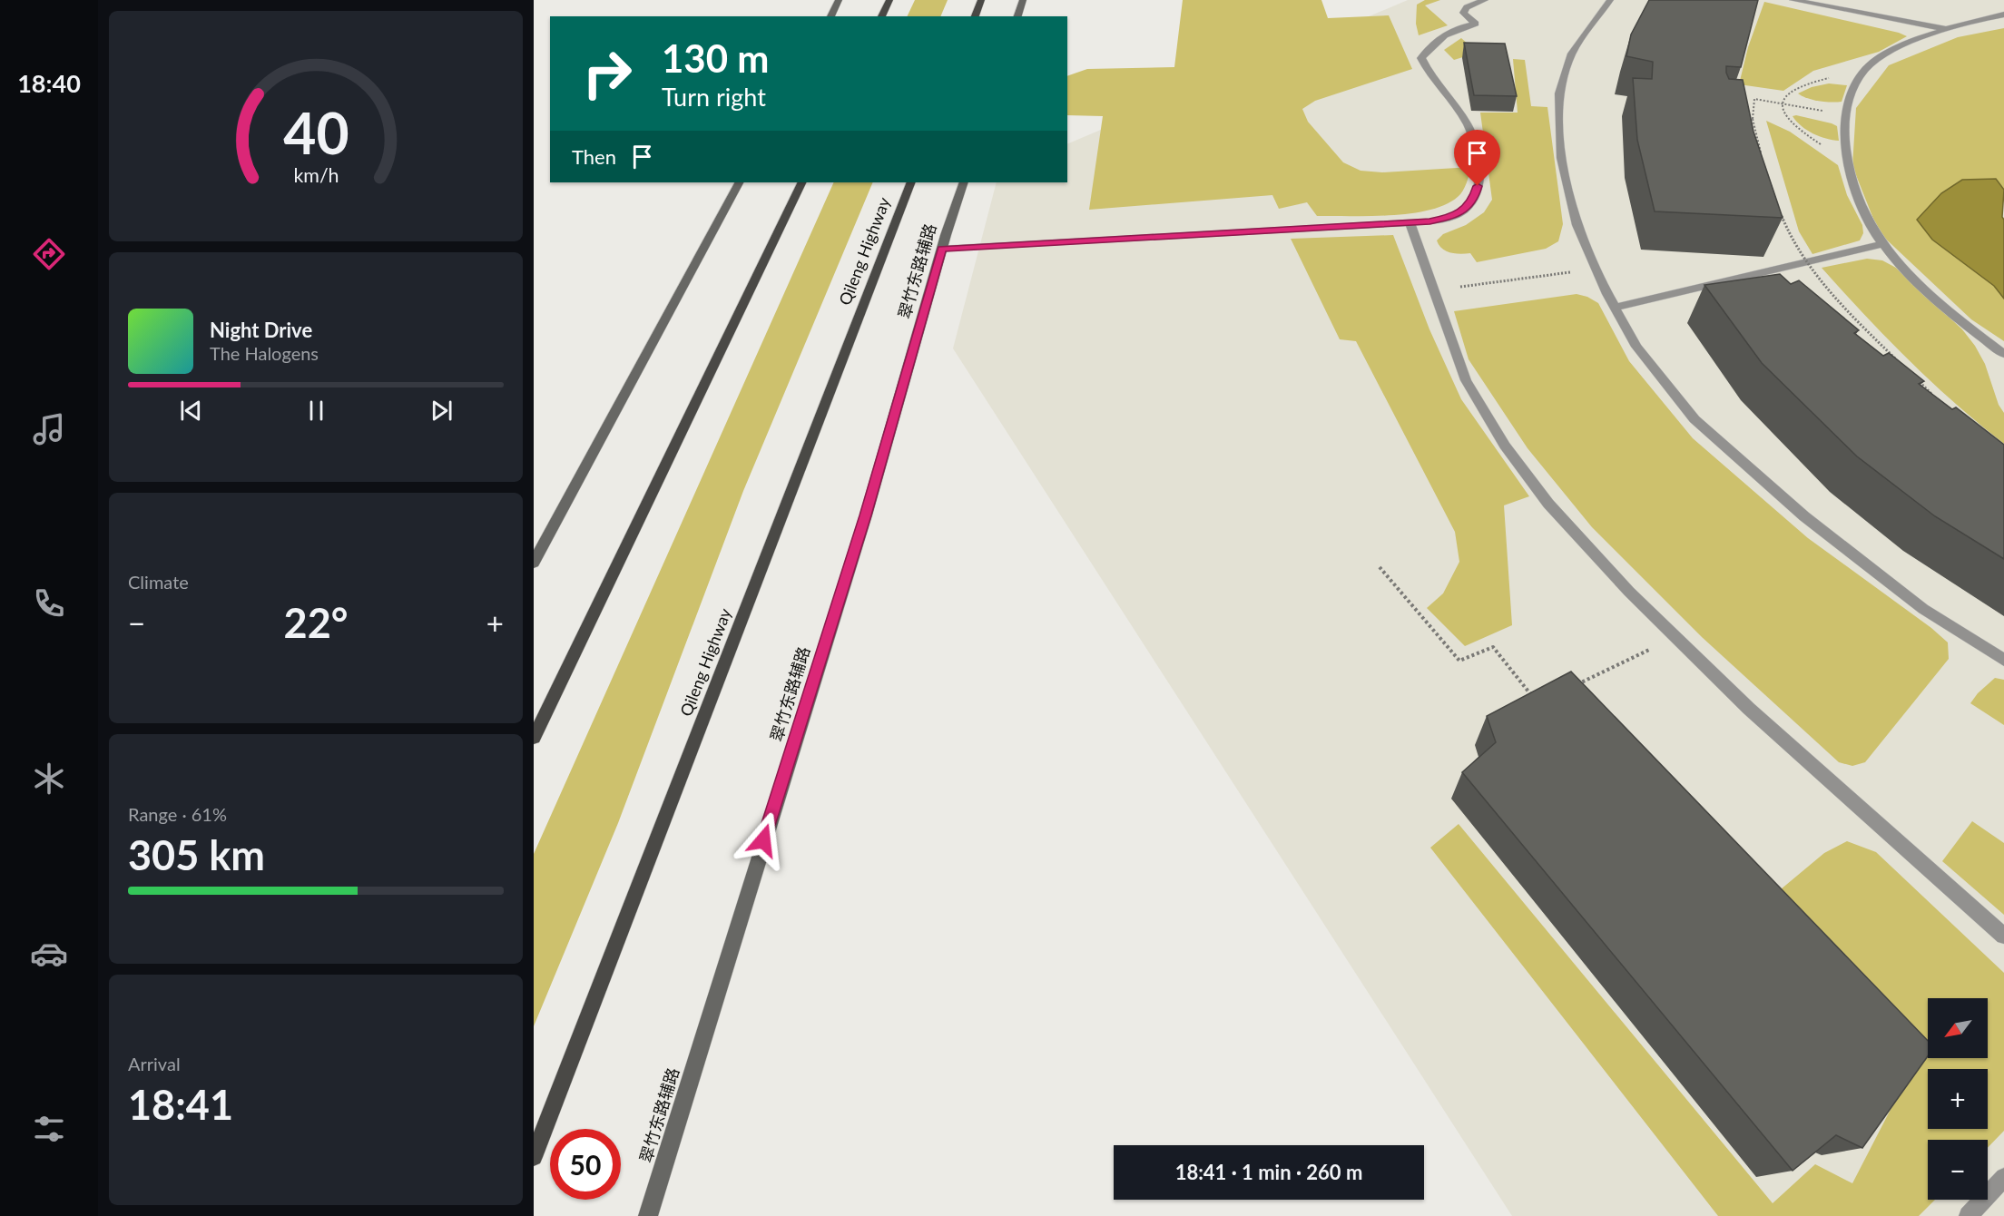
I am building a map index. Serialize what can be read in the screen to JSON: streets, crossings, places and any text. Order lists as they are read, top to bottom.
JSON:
{
  "streets": {
    "main road": ["Qileng Highway", "翠竹东路辅路"]
  },
  "north": "bottom left",
  "page": {
    "tabs": "18:40",
    "turn": ["130 m", "Turn right"],
    "then": "Then",
    "song": ["Night Drive", "The Halogens"],
    "tile": [
      "Climate",
      ["Range · 61%", "305 km"],
      ["Arrival", "18:41"]
    ],
    "heat": ["−", "22°", "+"],
    "map_buttons": ["+", "−"],
    "limit": "50",
    "trip": "18:41 · 1 min · 260 m",
    "gauge": ["40", "km/h"]
  }
}
